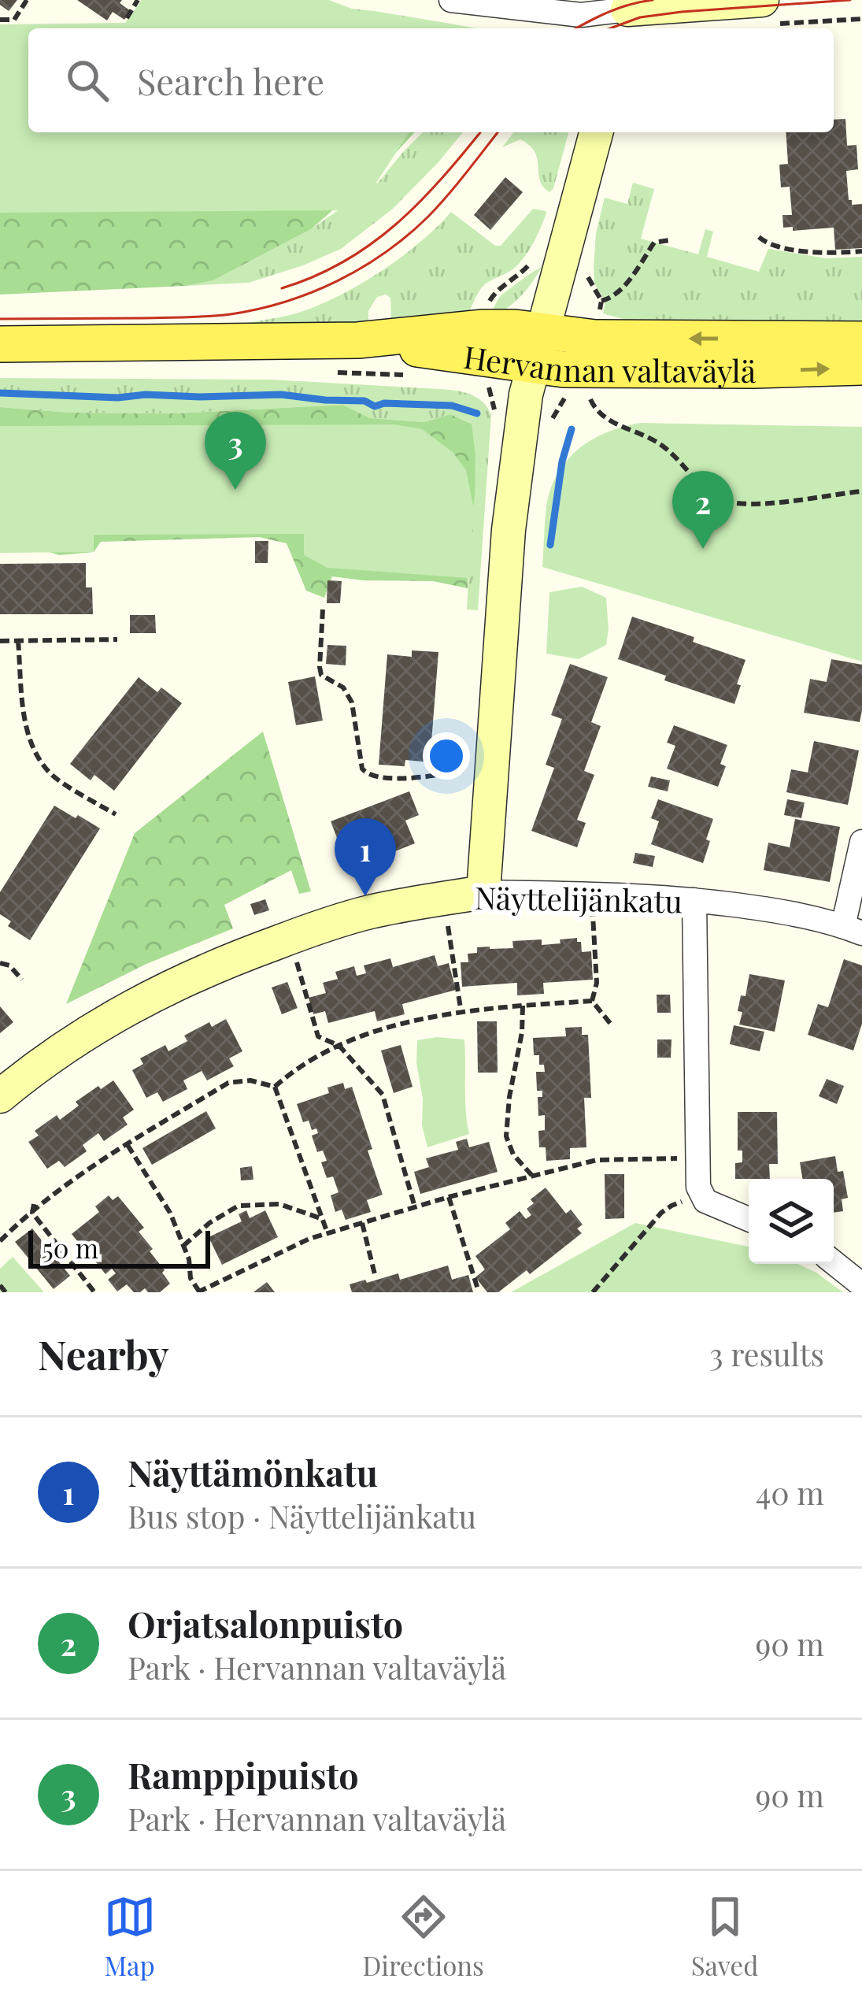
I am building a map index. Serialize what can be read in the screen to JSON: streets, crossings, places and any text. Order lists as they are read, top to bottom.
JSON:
{
  "streets": {
    "main road": ["Hervannan valtaväylä"],
    "street": ["Näyttelijänkatu"]
  },
  "scale_bar": "50 m",
  "page": {
    "search": "Search here",
    "pins": ["3", "2", "1"],
    "scale": "50 m",
    "heading": ["Nearby", "3 results"],
    "list": [
      {
        "mark": "1",
        "name": "Näyttämönkatu",
        "note": "Bus stop · Näyttelijänkatu",
        "value": "40 m"
      },
      {
        "mark": "2",
        "name": "Orjatsalonpuisto",
        "note": "Park · Hervannan valtaväylä",
        "value": "90 m"
      },
      {
        "mark": "3",
        "name": "Ramppipuisto",
        "note": "Park · Hervannan valtaväylä",
        "value": "90 m"
      }
    ],
    "nav": ["Map", "Directions", "Saved"]
  }
}
